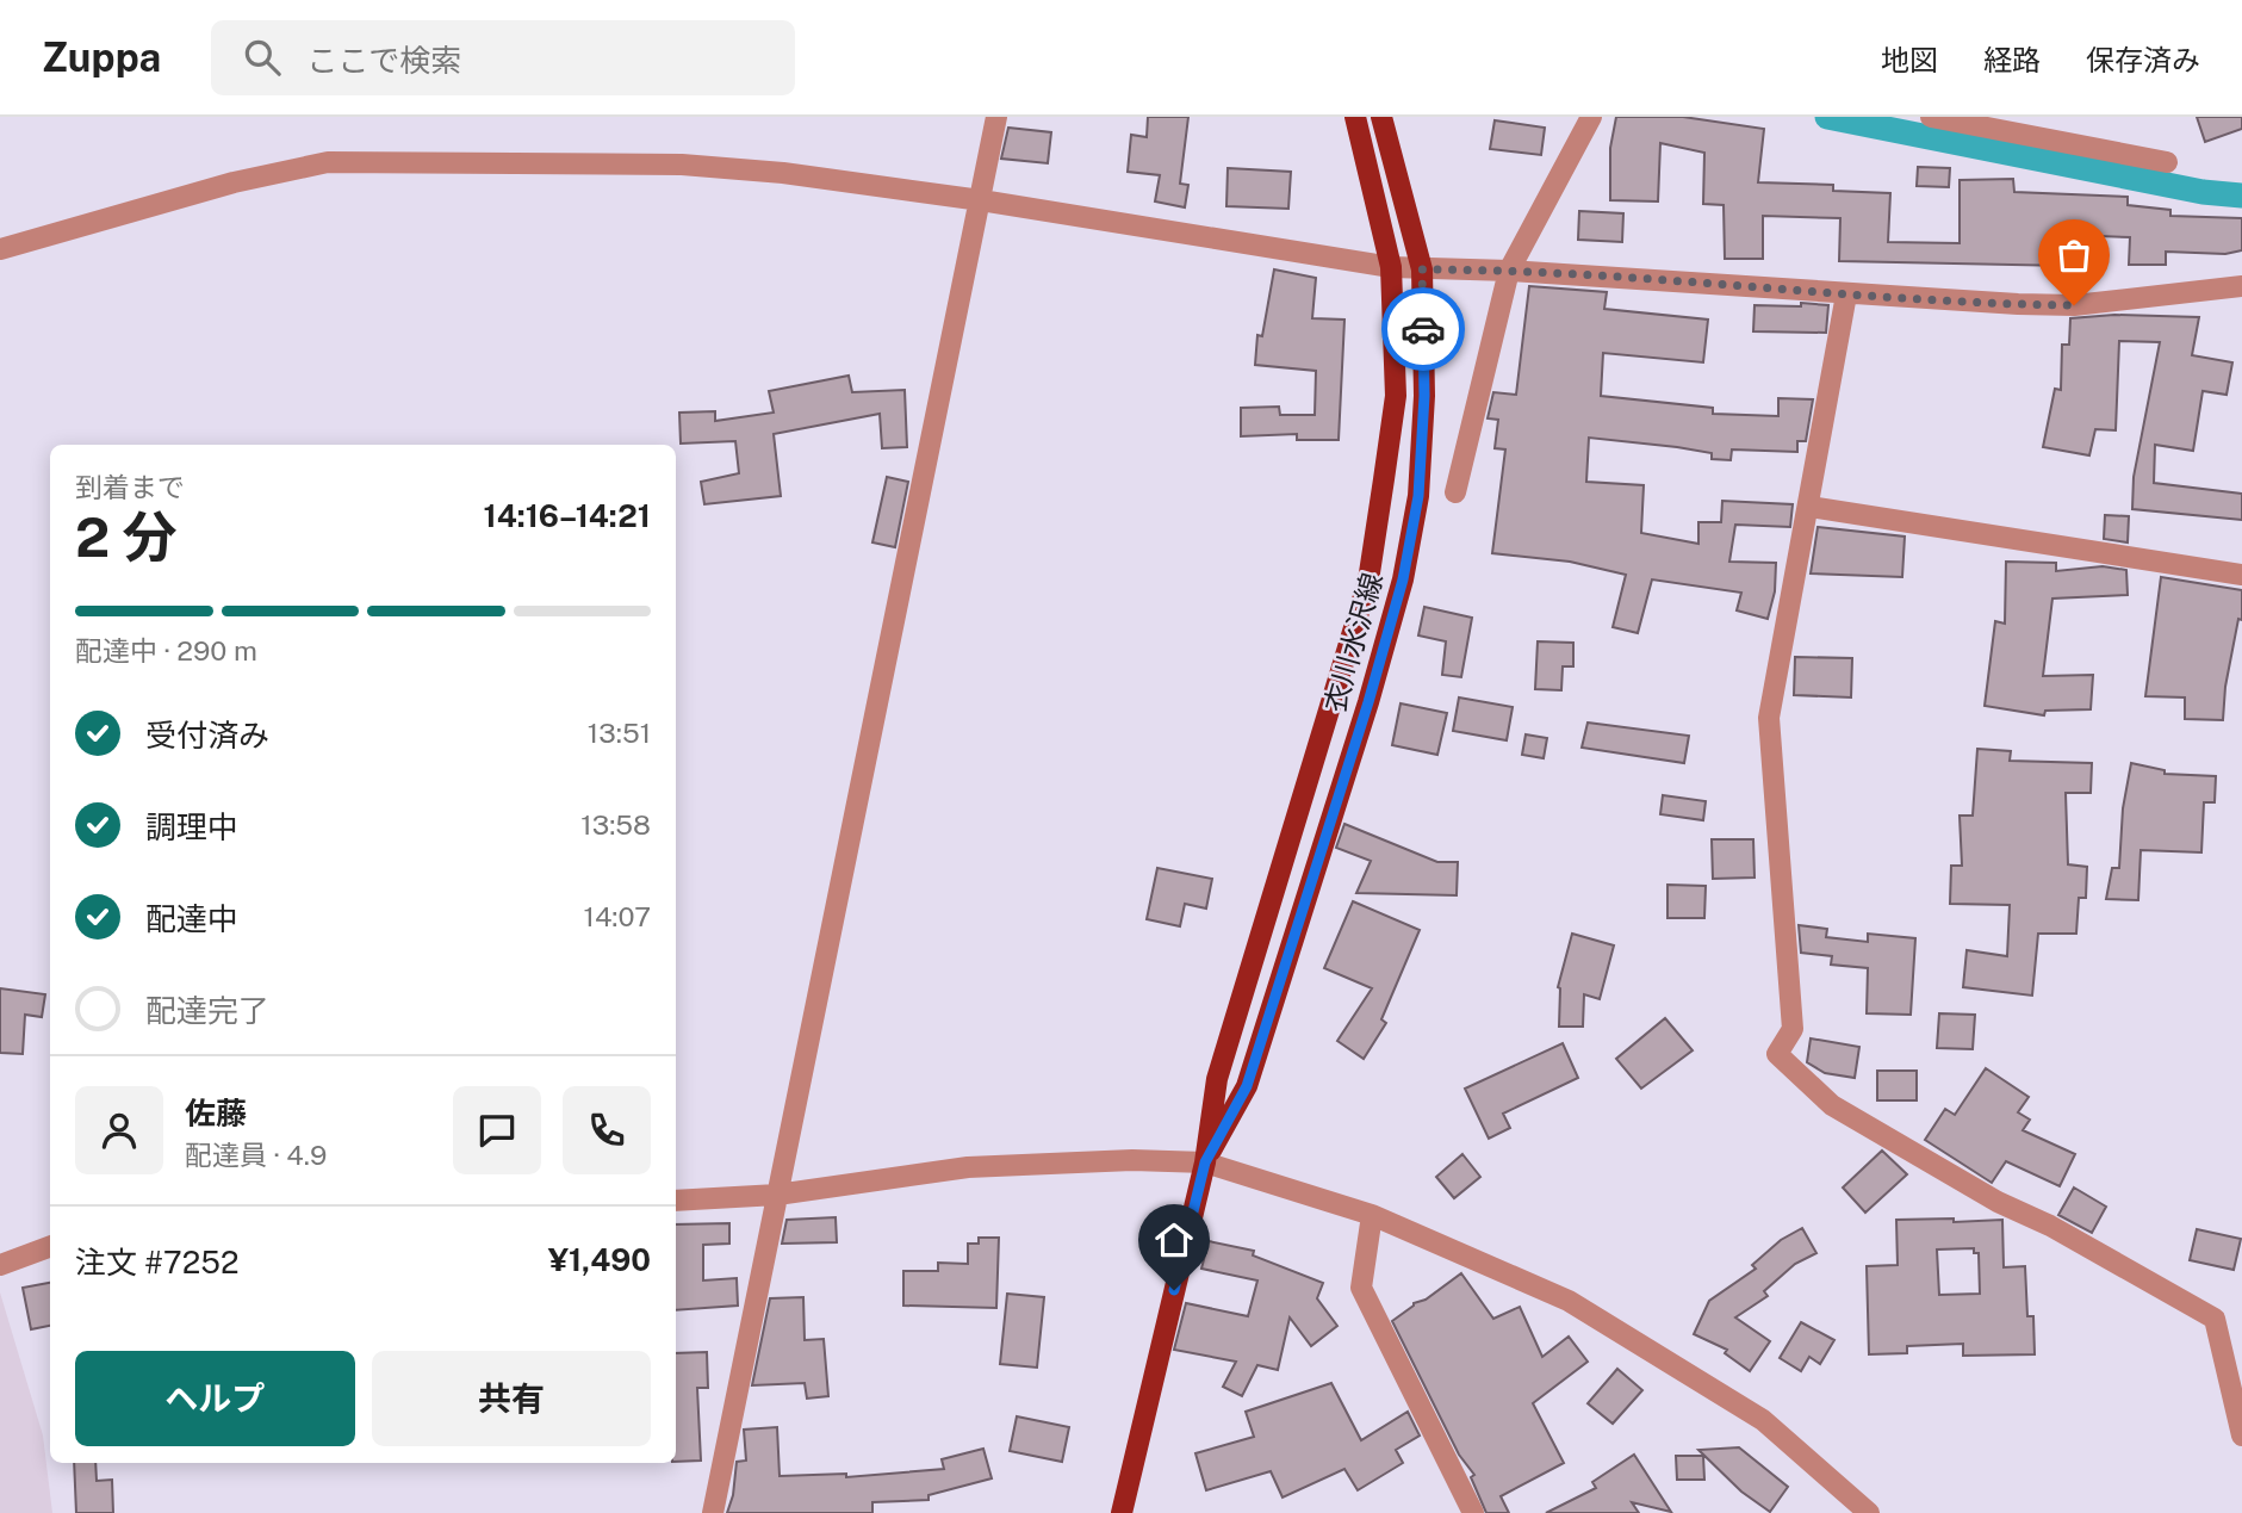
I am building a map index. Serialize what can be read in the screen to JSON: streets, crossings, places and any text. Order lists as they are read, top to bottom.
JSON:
{
  "streets": {
    "main road": ["衣川水沢線"]
  },
  "page": {
    "header": "Zuppa",
    "search": "ここで検索",
    "nav": ["地図", "経路", "保存済み"],
    "heading": ["2 分", "到着まで", "14:16–14:21"],
    "panel": [
      "佐藤",
      "配達員 · 4.9",
      "注文 #7252",
      "¥1,490"
    ],
    "bar": "配達中 · 290 m",
    "list": [
      ["受付済み", "13:51"],
      ["調理中", "13:58"],
      ["配達中", "14:07"],
      "配達完了"
    ],
    "buttons": ["ヘルプ", "共有"]
  }
}
